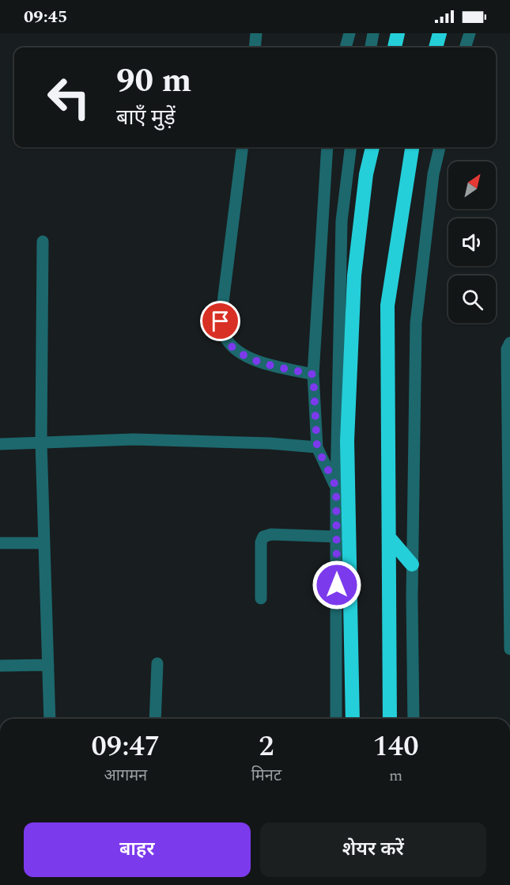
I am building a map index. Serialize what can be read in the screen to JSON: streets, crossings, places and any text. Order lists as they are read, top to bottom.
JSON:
{
  "north": "top right",
  "page": {
    "status": "09:45",
    "turn": ["90 m", "बाएँ मुड़ें"],
    "eta": [
      "09:47",
      "आगमन",
      "2",
      "मिनट",
      "140",
      "m"
    ],
    "buttons": ["बाहर", "शेयर करें"]
  }
}
